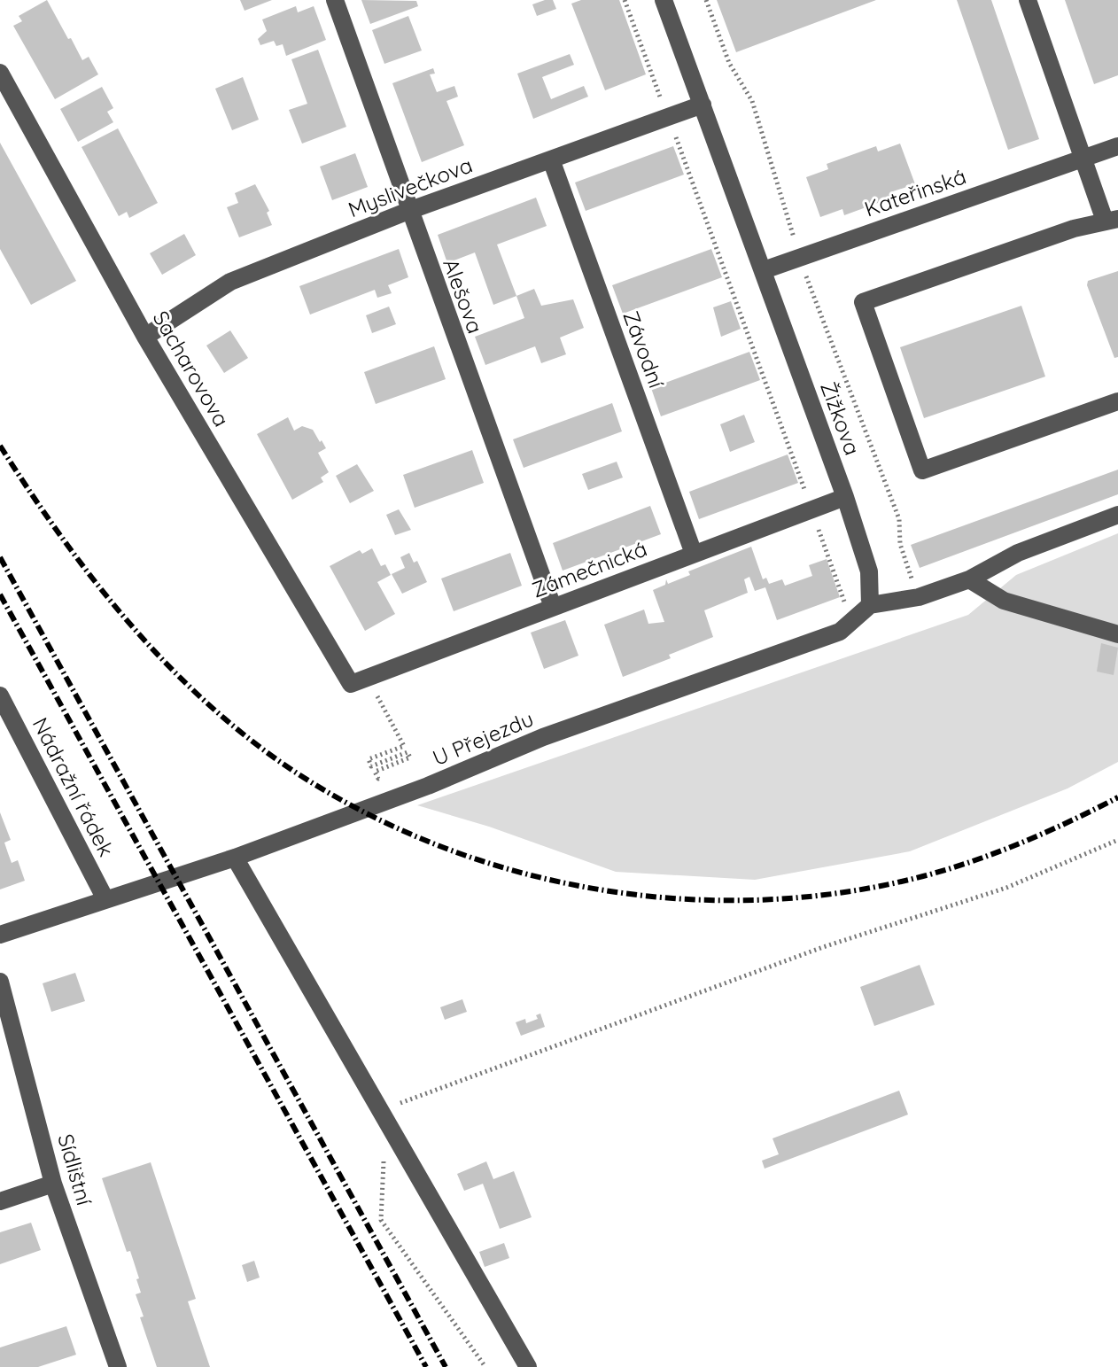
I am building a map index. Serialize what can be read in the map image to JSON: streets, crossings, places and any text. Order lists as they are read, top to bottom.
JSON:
{
  "streets": {
    "street": [
      "Myslivečkova",
      "Kateřinská",
      "Alešova",
      "Závodní",
      "Sacharovova",
      "Žižkova",
      "Zámečnická",
      "U Přejezdu",
      "Nádražní řádek",
      "Sídlištní"
    ]
  },
  "crossings": [
    ["Myslivečkova", "Alešova"],
    ["Myslivečkova", "Závodní"],
    ["Myslivečkova", "Sacharovova"],
    ["Myslivečkova", "Žižkova"],
    ["Kateřinská", "Žižkova"],
    ["Alešova", "Zámečnická"],
    ["Závodní", "Zámečnická"],
    ["Sacharovova", "Zámečnická"],
    ["Žižkova", "Zámečnická"],
    ["Žižkova", "U Přejezdu"],
    ["U Přejezdu", "Nádražní řádek"]
  ]
}
